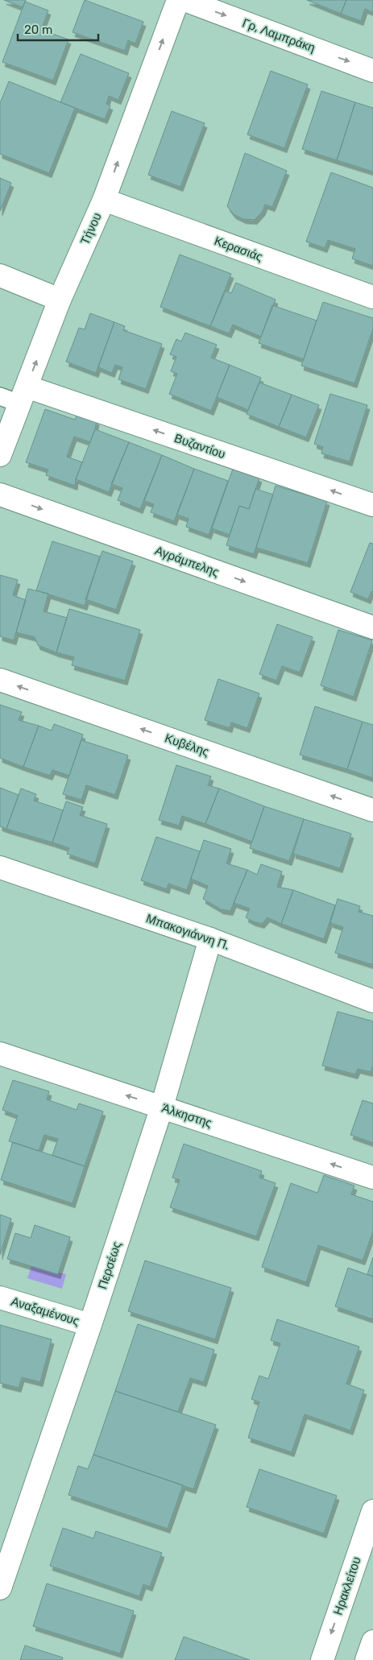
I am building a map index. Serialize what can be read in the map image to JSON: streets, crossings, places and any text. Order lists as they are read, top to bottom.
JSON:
{
  "streets": {
    "street": [
      "Γρ, Λαμπράκη",
      "Τήνου",
      "Κερασιάς",
      "Βυζαντίου",
      "Αγράμπελης",
      "Κυβέλης",
      "Μπακογιάννη Π.",
      "Άλκηστης",
      "Περσέως",
      "Αναξαμένους",
      "Ηρακλείτου"
    ]
  },
  "crossings": [
    ["Τήνου", "Κερασιάς"],
    ["Τήνου", "Βυζαντίου"],
    ["Μπακογιάννη Π.", "Περσέως"],
    ["Άλκηστης", "Περσέως"],
    ["Περσέως", "Αναξαμένους"]
  ],
  "one_way": [
    "Γρ, Λαμπράκη",
    "Τήνου",
    "Βυζαντίου",
    "Αγράμπελης",
    "Κυβέλης",
    "Άλκηστης",
    "Ηρακλείτου"
  ],
  "scale_bar": "20 m"
}
